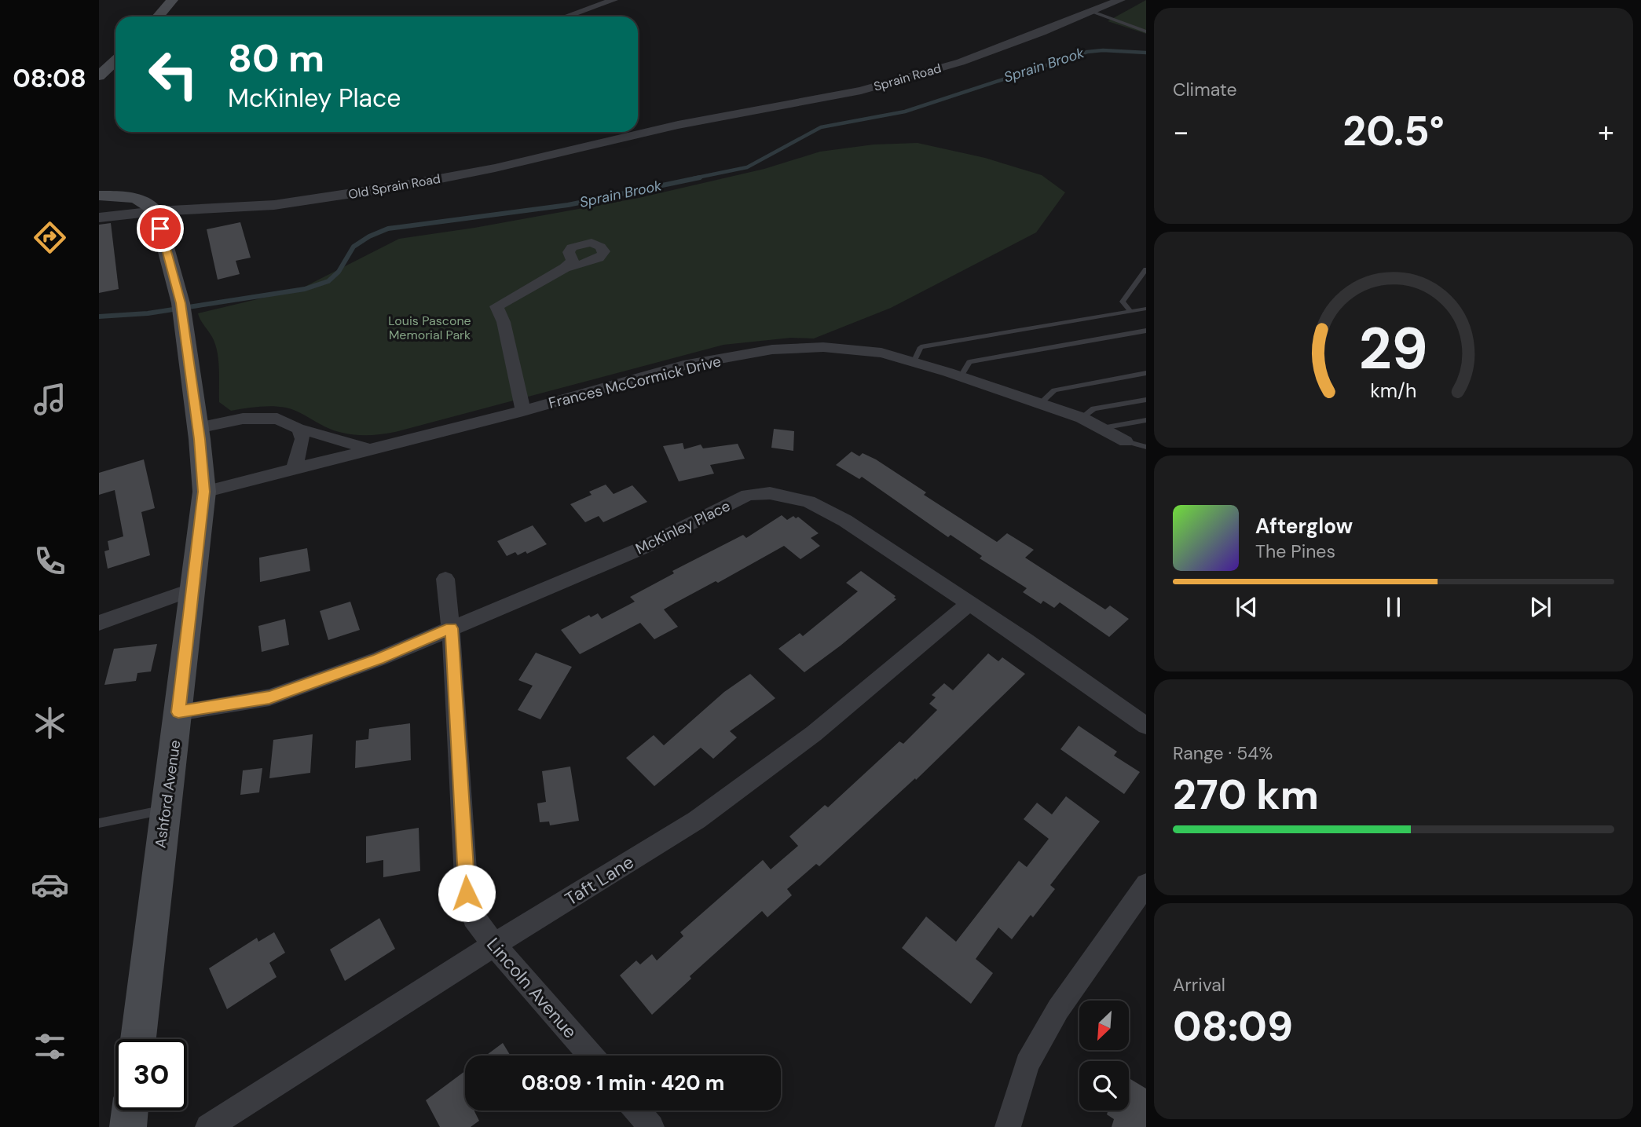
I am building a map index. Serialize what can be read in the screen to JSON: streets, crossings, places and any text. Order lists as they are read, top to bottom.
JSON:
{
  "streets": {
    "main road": ["Ashford Avenue"],
    "street": [
      "Sprain Road",
      "Old Sprain Road",
      "Frances McCormick Drive",
      "McKinley Place",
      "Taft Lane",
      "Lincoln Avenue"
    ]
  },
  "crossings": [
    ["Sprain Road", "Old Sprain Road"],
    ["Old Sprain Road", "Ashford Avenue"],
    ["Frances McCormick Drive", "Ashford Avenue"],
    ["McKinley Place", "Ashford Avenue"],
    ["McKinley Place", "Taft Lane"],
    ["McKinley Place", "Lincoln Avenue"],
    ["Taft Lane", "Lincoln Avenue"]
  ],
  "water": ["Sprain Brook"],
  "parks": ["Louis Pascone Memorial Park"],
  "north": "bottom left",
  "page": {
    "tabs": "08:08",
    "tile": [
      "Climate",
      ["Range · 54%", "270 km"],
      ["Arrival", "08:09"]
    ],
    "turn": ["80 m", "McKinley Place"],
    "heat": ["−", "20.5°", "+"],
    "song": ["Afterglow", "The Pines"],
    "limit": "30",
    "trip": "08:09 · 1 min · 420 m",
    "gauge": ["29", "km/h"]
  }
}
